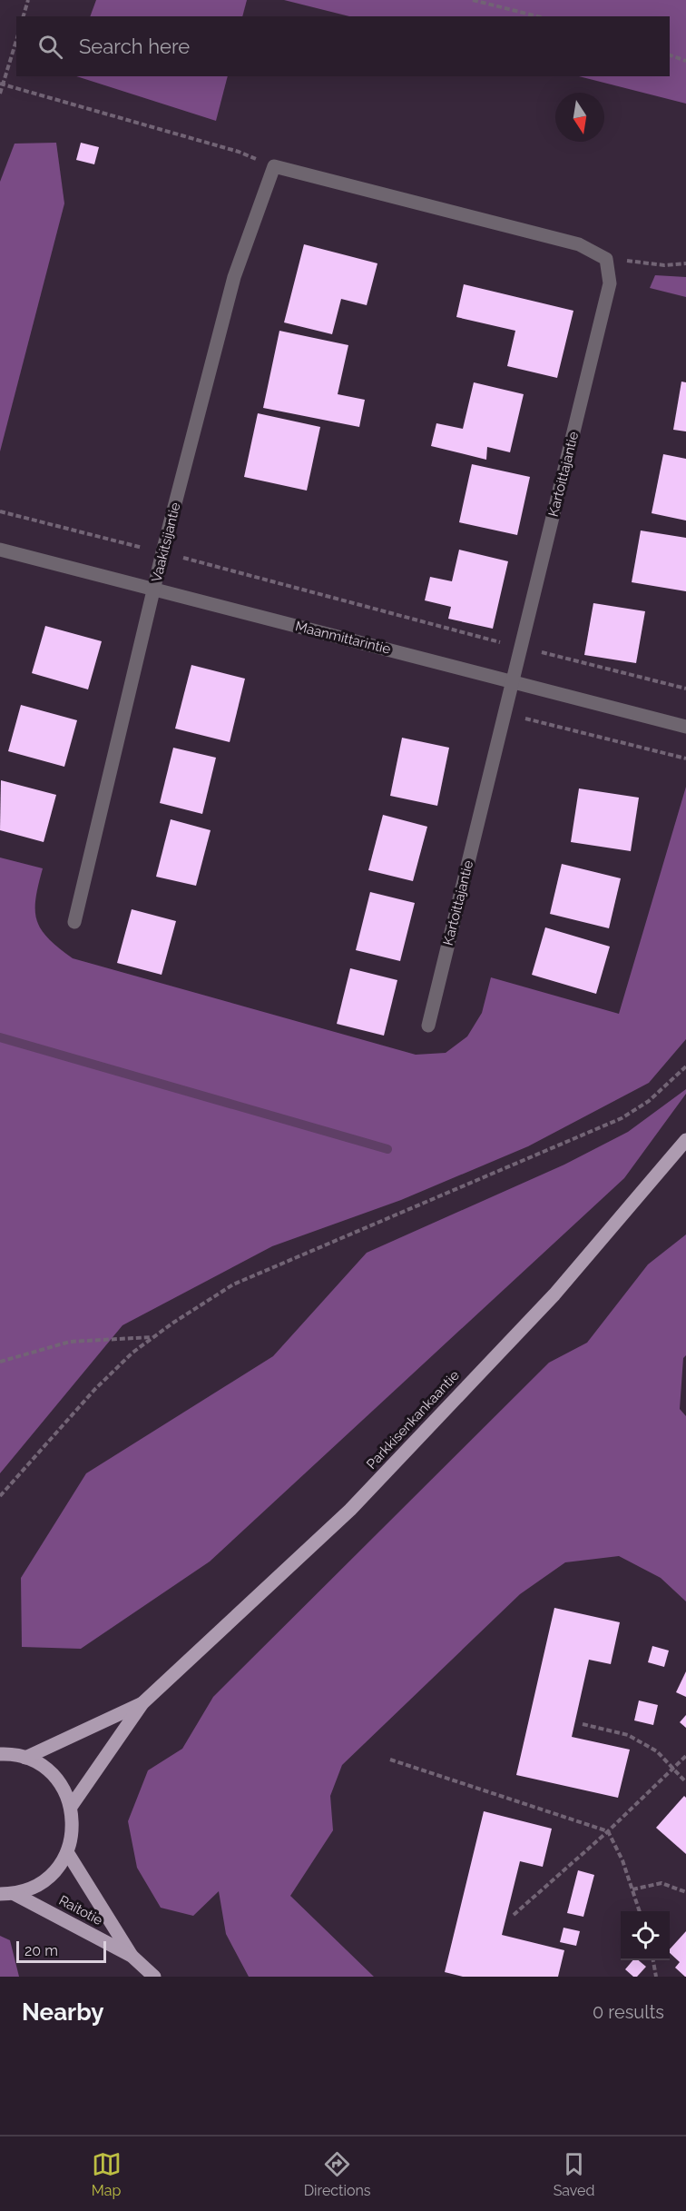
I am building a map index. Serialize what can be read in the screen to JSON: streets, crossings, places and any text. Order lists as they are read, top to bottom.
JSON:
{
  "streets": {
    "main road": ["Parkkisenkankaantie", "Raitotie"],
    "street": ["Kartoittajantie", "Vaakitsijantie", "Maanmittarintie"]
  },
  "crossings": [
    ["Kartoittajantie", "Maanmittarintie"],
    ["Vaakitsijantie", "Maanmittarintie"]
  ],
  "scale_bar": "20 m",
  "north": "bottom",
  "page": {
    "search": "Search here",
    "scale": "20 m",
    "heading": ["Nearby", "0 results"],
    "nav": ["Map", "Directions", "Saved"]
  }
}
